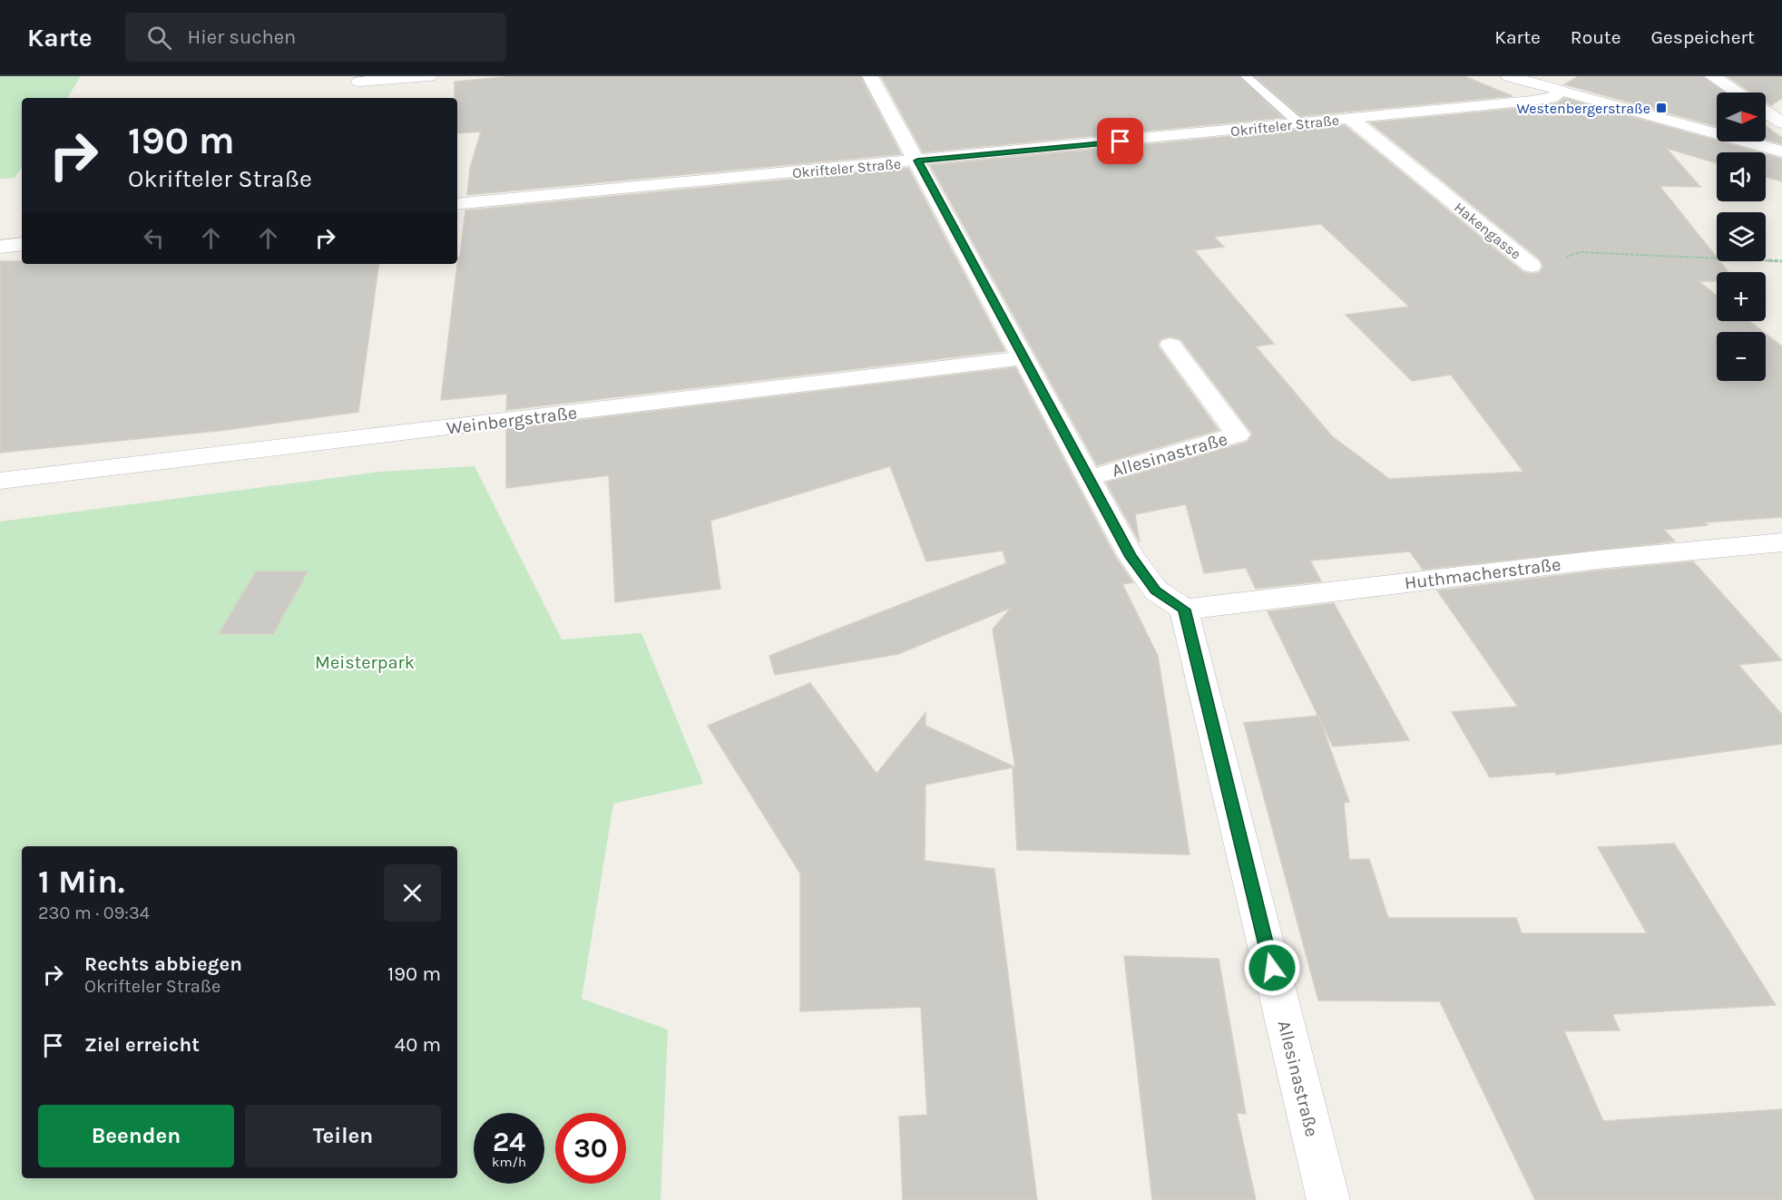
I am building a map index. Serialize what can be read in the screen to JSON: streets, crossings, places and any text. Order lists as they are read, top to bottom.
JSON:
{
  "streets": {
    "street": [
      "Okrifteler Straße",
      "Hakengasse",
      "Weinbergstraße",
      "Allesinastraße",
      "Huthmacherstraße"
    ]
  },
  "crossings": [
    ["Okrifteler Straße", "Hakengasse"],
    ["Okrifteler Straße", "Allesinastraße"],
    ["Weinbergstraße", "Allesinastraße"],
    ["Allesinastraße", "Huthmacherstraße"]
  ],
  "parks": ["Meisterpark"],
  "places": {
    "transit": ["Westenbergerstraße"]
  },
  "north": "right",
  "page": {
    "header": "Karte",
    "search": "Hier suchen",
    "nav": ["Karte", "Route", "Gespeichert"],
    "map_buttons": ["+", "−"],
    "turn": ["190 m", "Okrifteler Straße"],
    "heading": ["1 Min.", "230 m · 09:34"],
    "list": [
      {
        "name": "Rechts abbiegen",
        "note": "Okrifteler Straße",
        "value": "190 m"
      },
      {
        "name": "Ziel erreicht",
        "value": "40 m"
      }
    ],
    "buttons": ["Beenden", "Teilen"],
    "speed": "24 km/h",
    "limit": "30"
  }
}
